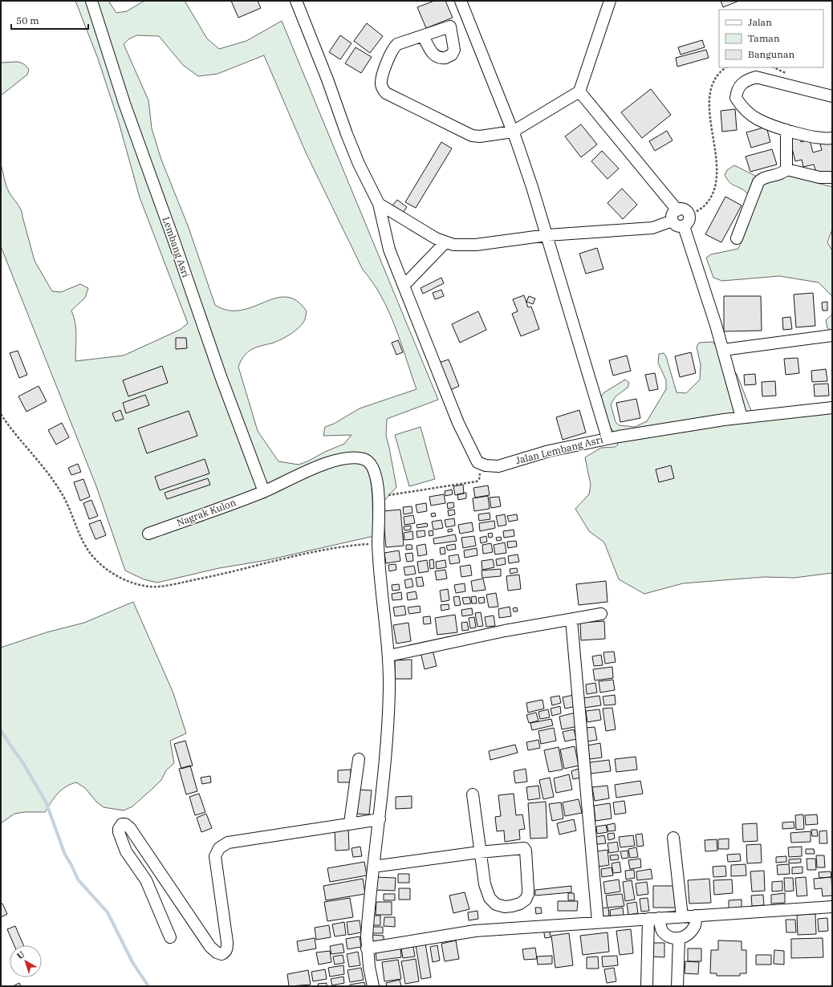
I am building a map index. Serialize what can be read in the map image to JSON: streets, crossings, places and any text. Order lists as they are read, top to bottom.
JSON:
{
  "streets": {
    "street": ["Lembang Asri", "Jalan Lembang Asri", "Nagrak Kulon"]
  },
  "crossings": [
    ["Lembang Asri", "Nagrak Kulon"]
  ],
  "legend": ["Jalan", "Taman", "Bangunan"],
  "scale_bar": "50 m",
  "north": "top left"
}
